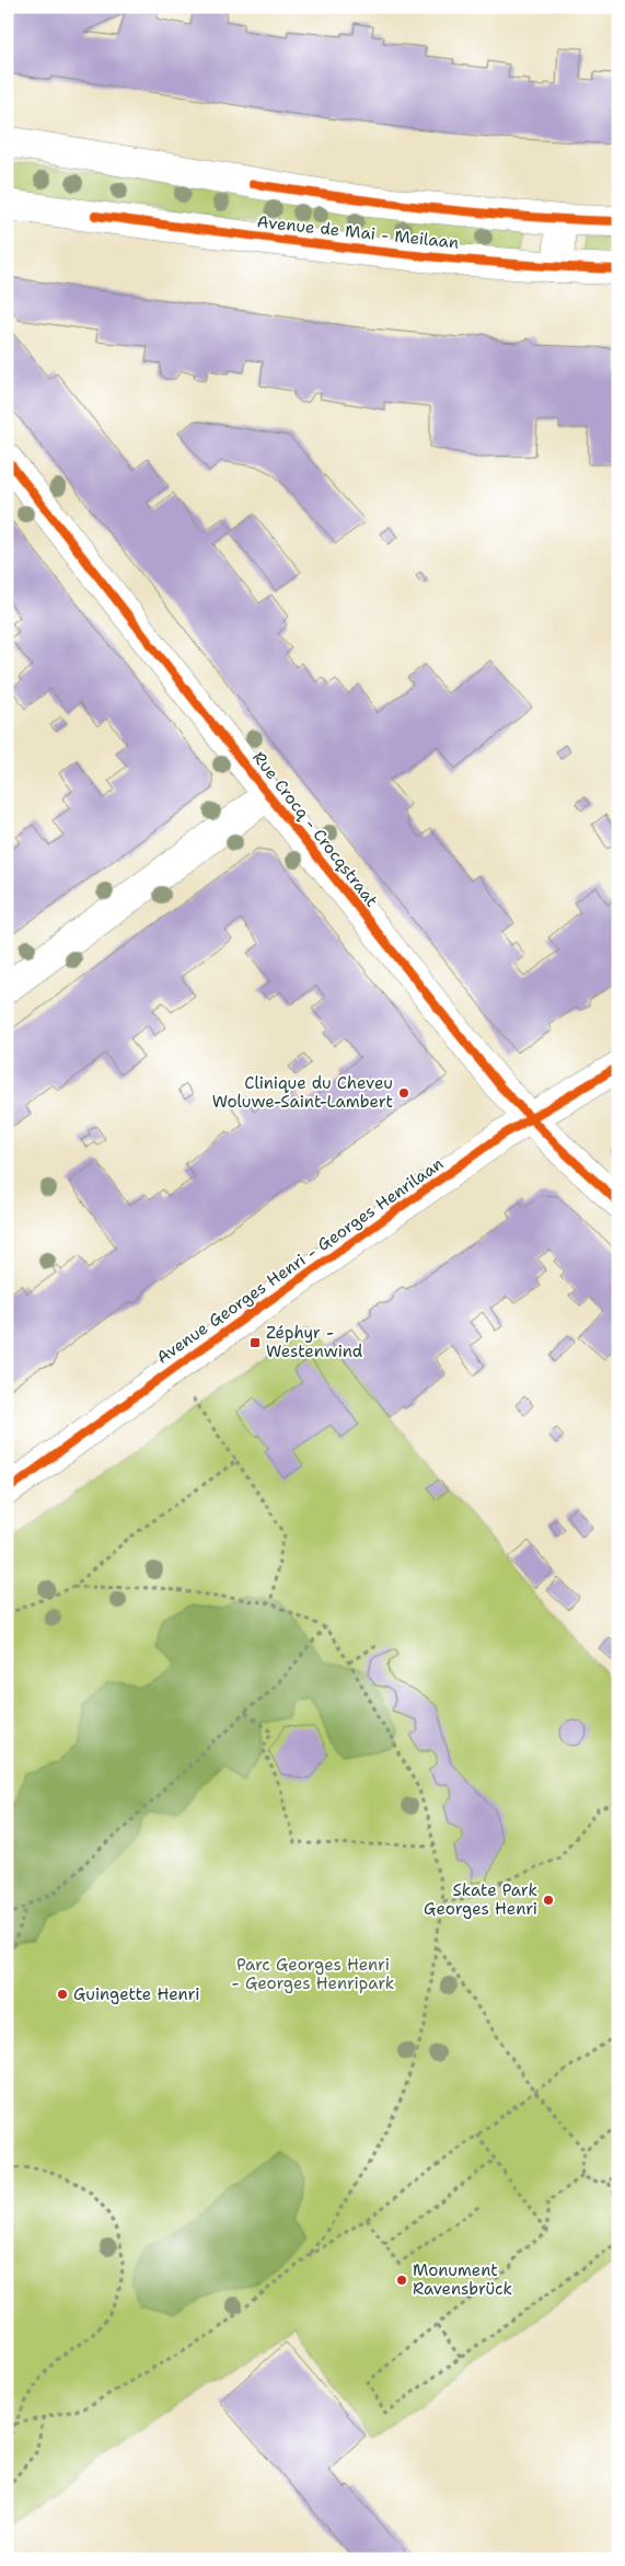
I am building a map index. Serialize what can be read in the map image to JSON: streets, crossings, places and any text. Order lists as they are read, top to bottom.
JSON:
{
  "streets": {
    "street": ["Avenue de Mai - Meilaan", "Rue Crocq - Crocqstraat", "Avenue Georges Henri - Georges Henrilaan"]
  },
  "crossings": [
    ["Rue Crocq - Crocqstraat", "Avenue Georges Henri - Georges Henrilaan"]
  ],
  "parks": ["Parc Georges Henri - Georges Henripark"],
  "places": {
    "other": [
      "Clinique du Cheveu Woluwe-Saint-Lambert",
      "Skate Park Georges Henri",
      "Guingette Henri",
      "Monument Ravensbrück"
    ],
    "transit": ["Zéphyr - Westenwind"]
  }
}
